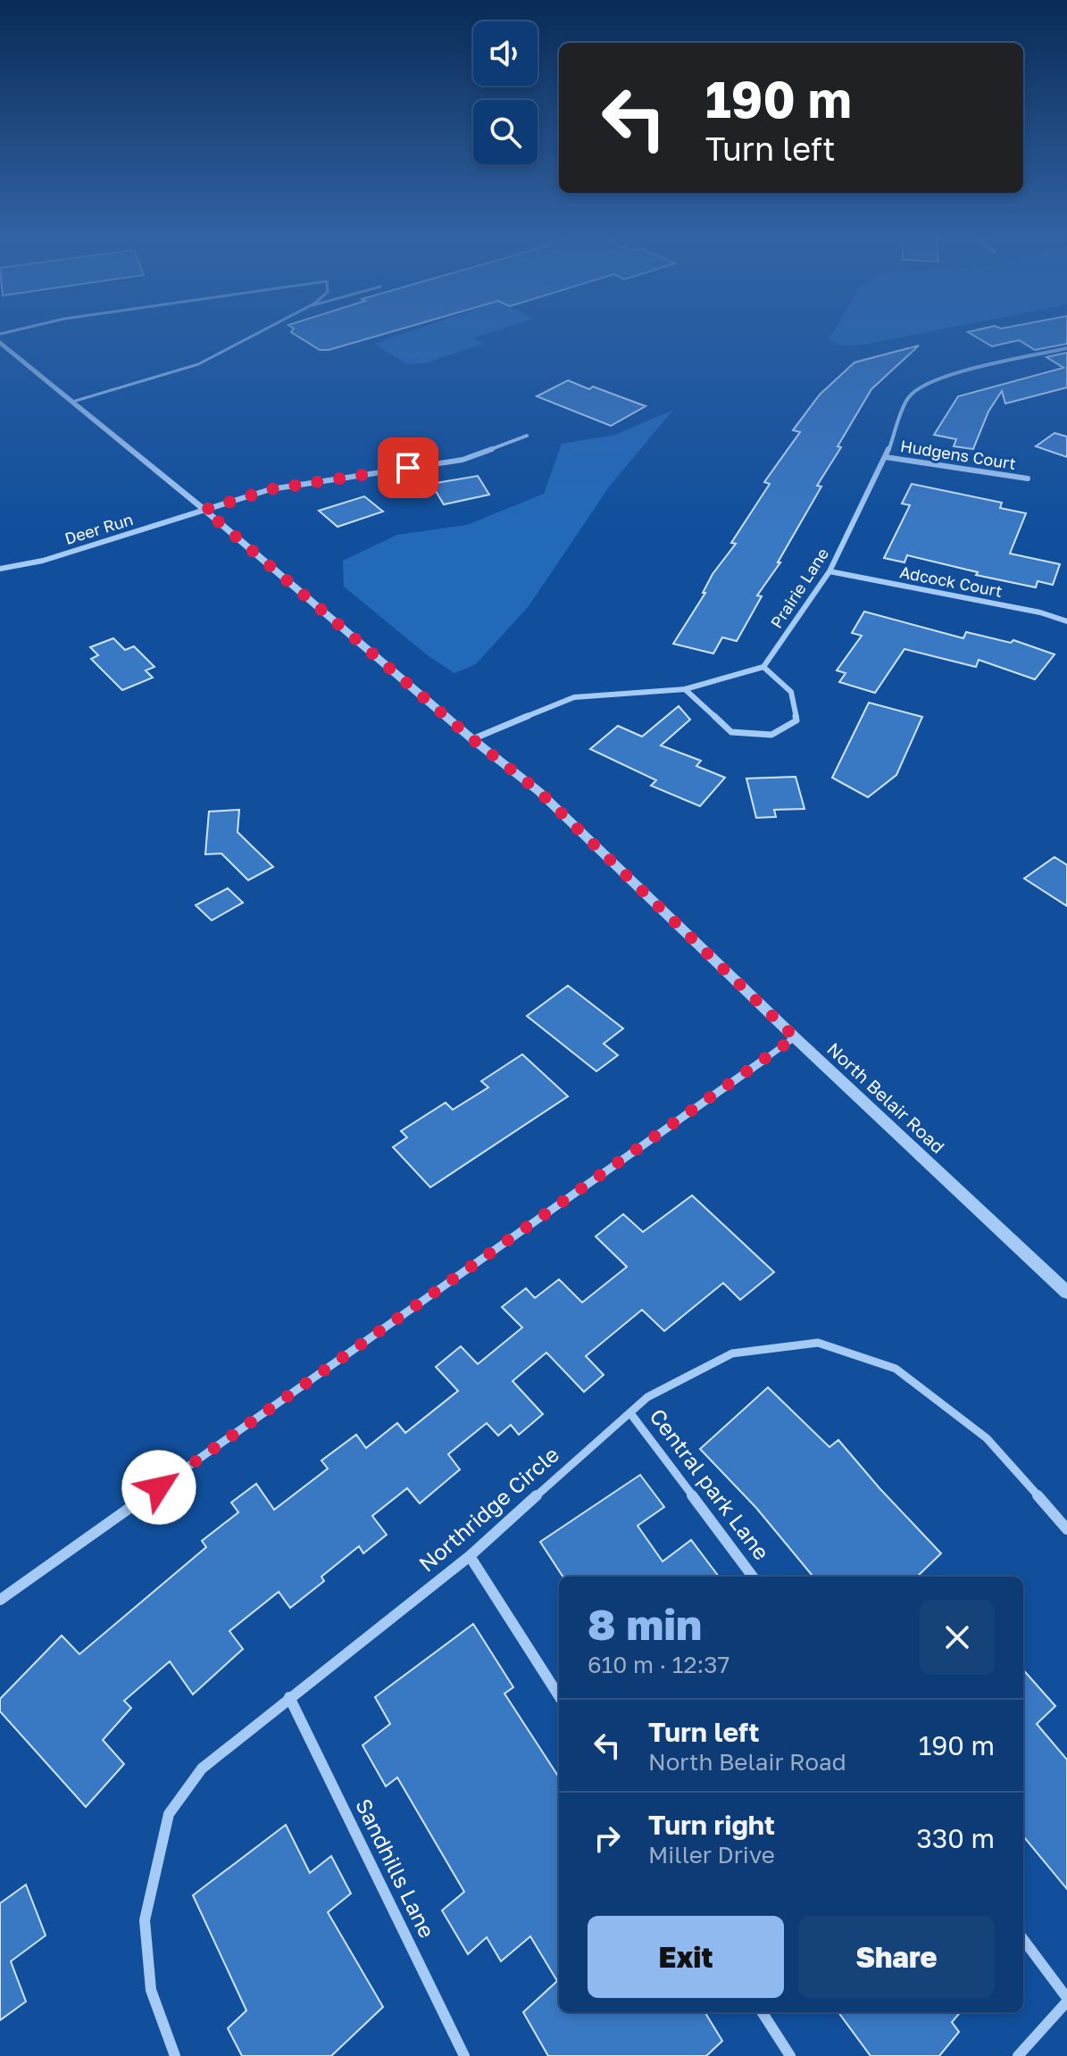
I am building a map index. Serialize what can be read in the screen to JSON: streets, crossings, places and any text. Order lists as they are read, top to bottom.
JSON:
{
  "streets": {
    "street": [
      "Hudgens Court",
      "Deer Run",
      "Adcock Court",
      "Prairie Lane",
      "North Belair Road",
      "Central park Lane",
      "Northridge Circle",
      "Sandhills Lane"
    ]
  },
  "crossings": [
    ["Hudgens Court", "Prairie Lane"],
    ["Deer Run", "North Belair Road"],
    ["Adcock Court", "Prairie Lane"],
    ["Central park Lane", "Northridge Circle"],
    ["Northridge Circle", "Sandhills Lane"]
  ],
  "page": {
    "turn": ["190 m", "Turn left"],
    "heading": ["8 min", "610 m · 12:37"],
    "list": [
      {
        "name": "Turn left",
        "note": "North Belair Road",
        "value": "190 m"
      },
      {
        "name": "Turn right",
        "note": "Miller Drive",
        "value": "330 m"
      }
    ],
    "buttons": ["Exit", "Share"]
  }
}
